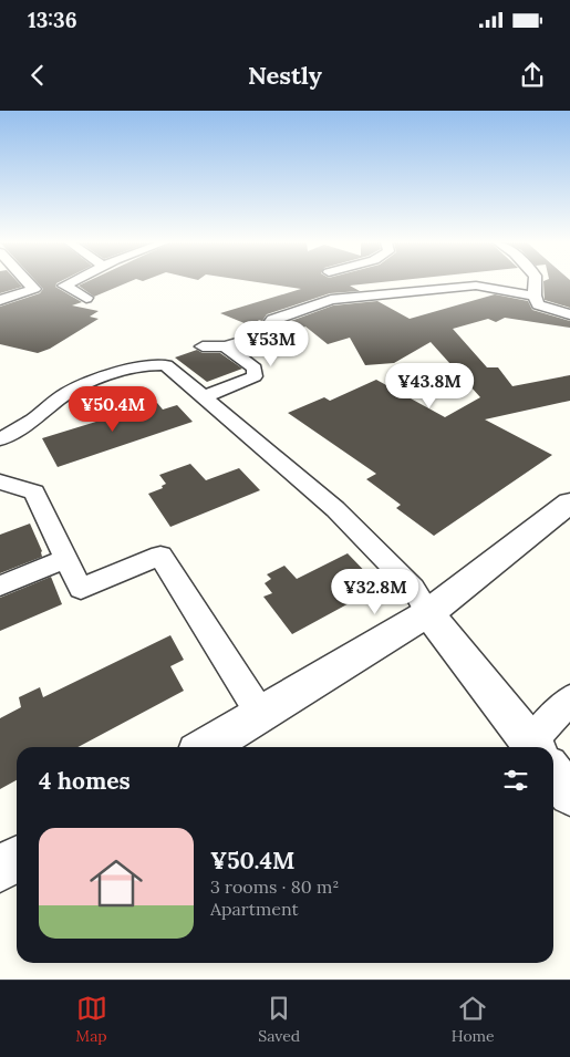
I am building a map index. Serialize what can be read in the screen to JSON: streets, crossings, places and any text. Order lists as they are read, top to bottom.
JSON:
{
  "page": {
    "status": "13:36",
    "header": "Nestly",
    "price": [
      "¥53M",
      "¥43.8M",
      "¥50.4M",
      "¥32.8M"
    ],
    "heading": "4 homes",
    "list": [
      {
        "name": "¥50.4M",
        "note": "3 rooms · 80 m² · Apartment"
      }
    ],
    "tabs": ["Map", "Saved", "Home"]
  }
}
